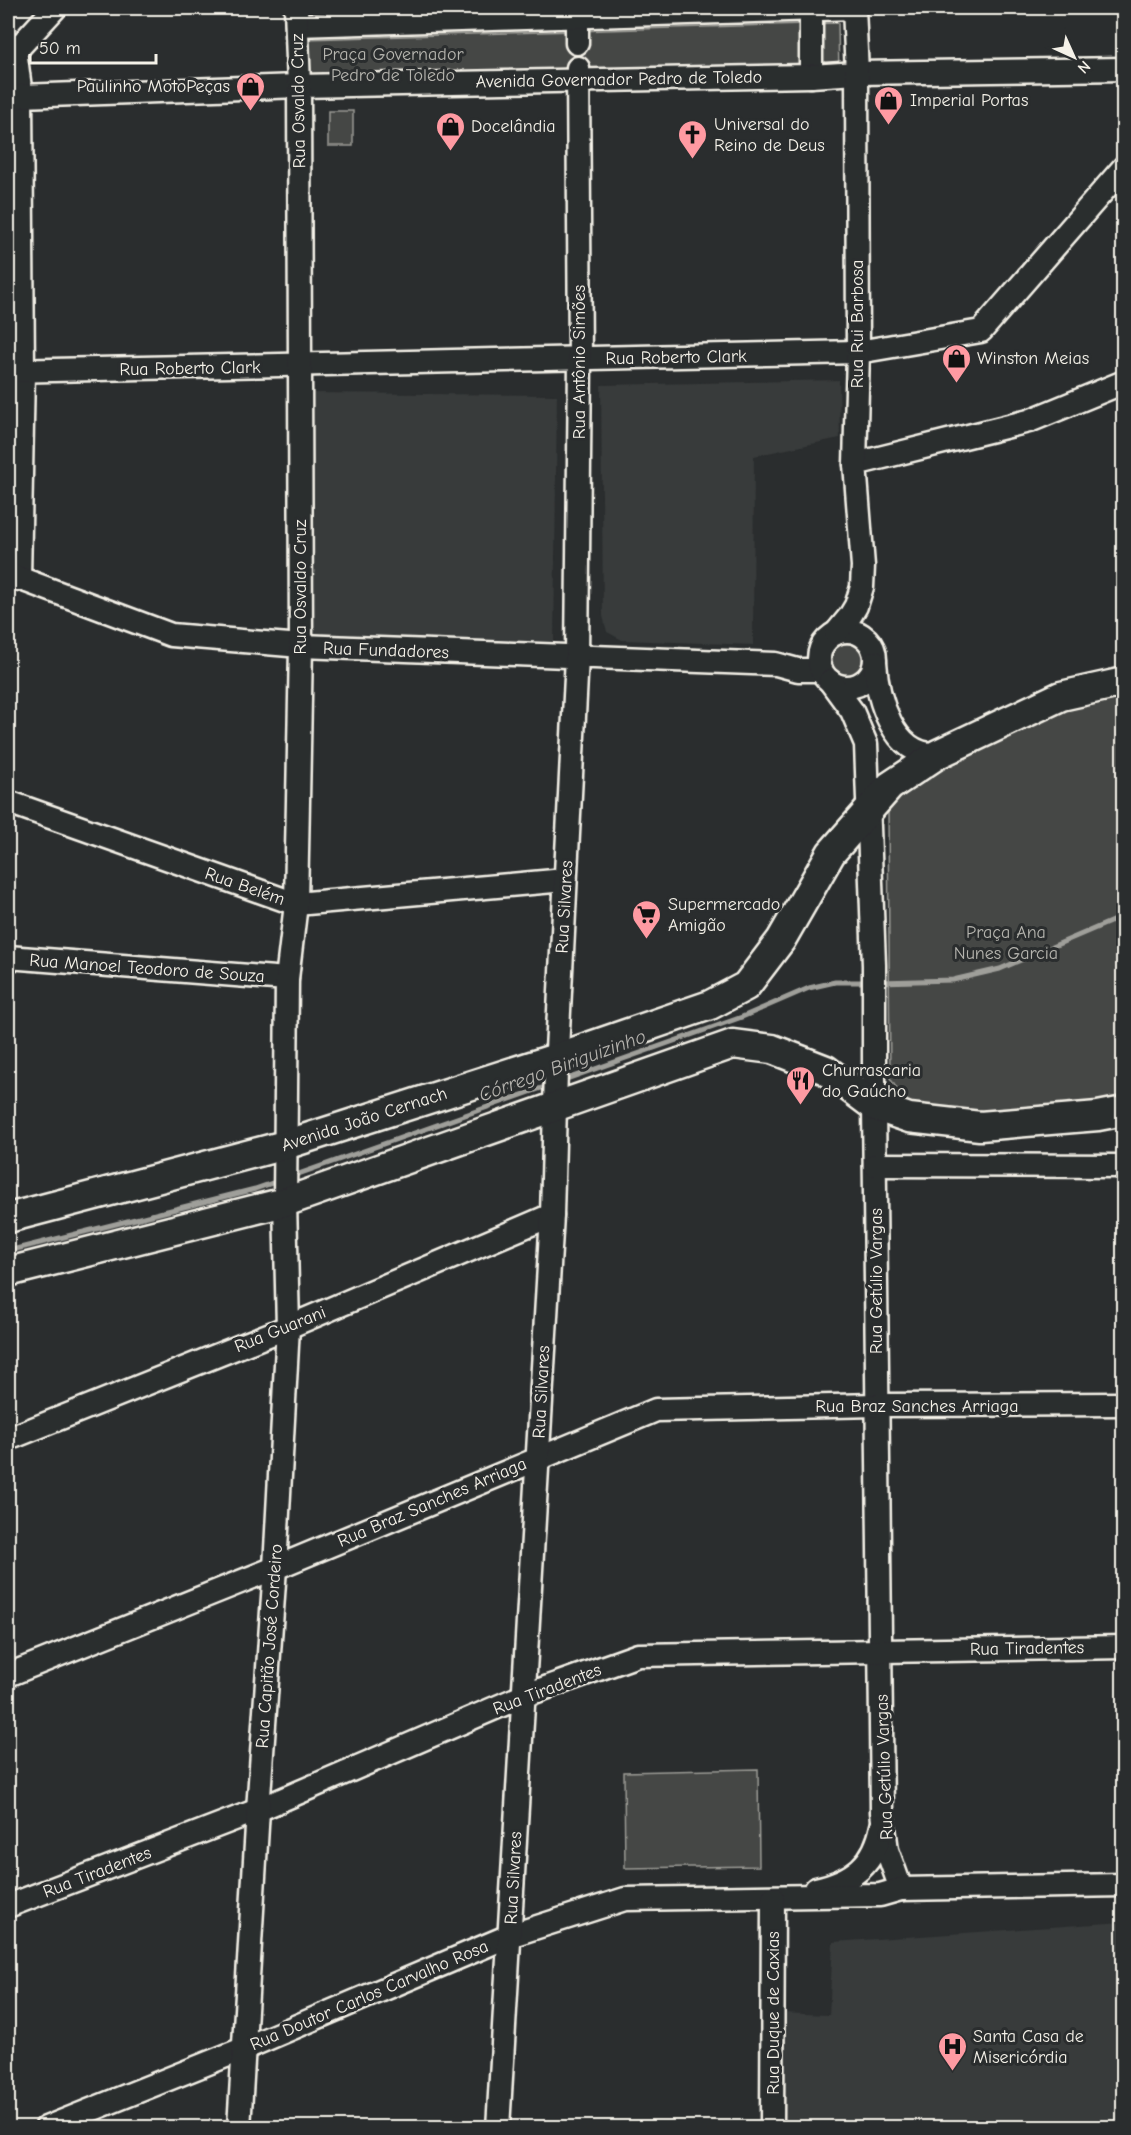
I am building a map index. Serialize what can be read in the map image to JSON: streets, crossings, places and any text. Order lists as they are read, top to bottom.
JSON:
{
  "streets": {
    "main road": ["Avenida João Cernach"],
    "street": [
      "Avenida Governador Pedro de Toledo",
      "Rua Osvaldo Cruz",
      "Rua Rui Barbosa",
      "Rua Roberto Clark",
      "Rua Antônio Simões",
      "Rua Fundadores",
      "Rua Belém",
      "Rua Silvares",
      "Rua Manoel Teodoro de Souza",
      "Rua Getúlio Vargas",
      "Rua Guarani",
      "Rua Braz Sanches Arriaga",
      "Rua Capitão José Cordeiro",
      "Rua Tiradentes",
      "Rua Doutor Carlos Carvalho Rosa",
      "Rua Duque de Caxias"
    ]
  },
  "crossings": [
    ["Avenida Governador Pedro de Toledo", "Rua Osvaldo Cruz"],
    ["Avenida Governador Pedro de Toledo", "Rua Rui Barbosa"],
    ["Avenida Governador Pedro de Toledo", "Rua Antônio Simões"],
    ["Rua Osvaldo Cruz", "Rua Roberto Clark"],
    ["Rua Osvaldo Cruz", "Rua Fundadores"],
    ["Rua Osvaldo Cruz", "Rua Belém"],
    ["Rua Osvaldo Cruz", "Rua Manoel Teodoro de Souza"],
    ["Rua Osvaldo Cruz", "Avenida João Cernach"],
    ["Rua Osvaldo Cruz", "Rua Capitão José Cordeiro"],
    ["Rua Rui Barbosa", "Rua Roberto Clark"],
    ["Rua Rui Barbosa", "Rua Fundadores"],
    ["Rua Rui Barbosa", "Rua Getúlio Vargas"],
    ["Rua Roberto Clark", "Rua Antônio Simões"],
    ["Rua Antônio Simões", "Rua Fundadores"],
    ["Rua Antônio Simões", "Rua Silvares"],
    ["Rua Fundadores", "Rua Silvares"],
    ["Rua Fundadores", "Rua Getúlio Vargas"],
    ["Rua Belém", "Rua Silvares"],
    ["Rua Silvares", "Avenida João Cernach"],
    ["Rua Silvares", "Rua Guarani"],
    ["Rua Silvares", "Rua Braz Sanches Arriaga"],
    ["Rua Silvares", "Rua Tiradentes"],
    ["Rua Silvares", "Rua Doutor Carlos Carvalho Rosa"],
    ["Avenida João Cernach", "Rua Getúlio Vargas"],
    ["Avenida João Cernach", "Rua Capitão José Cordeiro"],
    ["Rua Getúlio Vargas", "Rua Braz Sanches Arriaga"],
    ["Rua Getúlio Vargas", "Rua Tiradentes"],
    ["Rua Guarani", "Rua Capitão José Cordeiro"],
    ["Rua Braz Sanches Arriaga", "Rua Capitão José Cordeiro"],
    ["Rua Capitão José Cordeiro", "Rua Tiradentes"],
    ["Rua Capitão José Cordeiro", "Rua Doutor Carlos Carvalho Rosa"],
    ["Rua Doutor Carlos Carvalho Rosa", "Rua Duque de Caxias"]
  ],
  "water": ["Córrego Biriguizinho"],
  "parks": ["Praça Governador Pedro de Toledo", "Praça Ana Nunes Garcia"],
  "places": {
    "shop": [
      "Paulinho MotoPeças",
      "Imperial Portas",
      "Docelândia",
      "Winston Meias"
    ],
    "church": ["Universal do Reino de Deus"],
    "supermarket": ["Supermercado Amigão"],
    "restaurant": ["Churrascaria do Gaúcho"],
    "hospital": ["Santa Casa de Misericórdia"]
  },
  "scale_bar": "50 m",
  "north": "bottom right"
}
